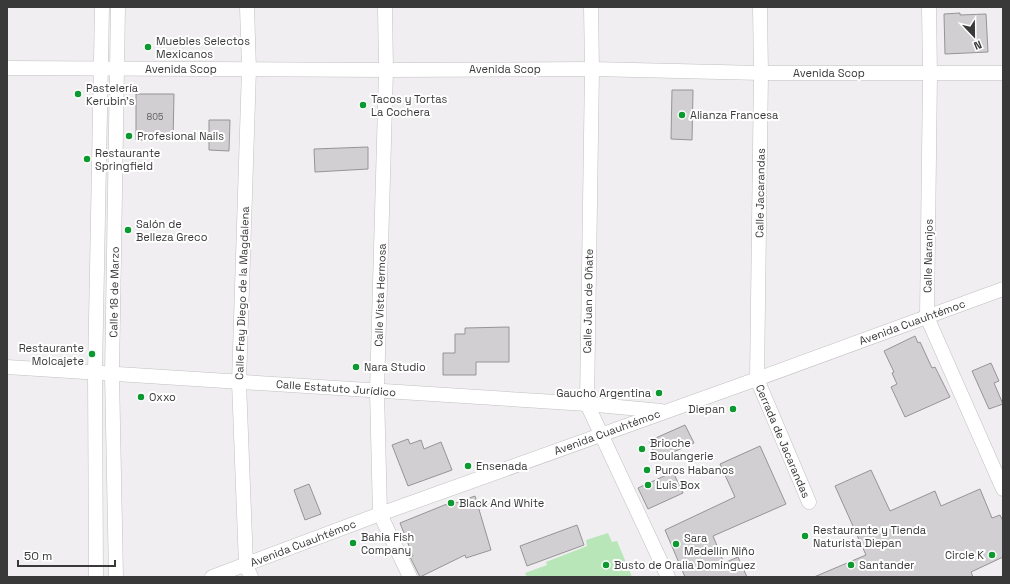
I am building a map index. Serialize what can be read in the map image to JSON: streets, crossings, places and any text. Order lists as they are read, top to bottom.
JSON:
{
  "streets": {
    "street": [
      "Avenida Scop",
      "Calle Jacarandas",
      "Calle Naranjos",
      "Calle 18 de Marzo",
      "Calle Fray Diego de la Magdalena",
      "Calle Vista Hermosa",
      "Calle Juan de Oñate",
      "Avenida Cuauhtémoc",
      "Calle Estatuto Jurídico",
      "Cerrada de Jacarandas"
    ]
  },
  "crossings": [
    ["Avenida Scop", "Calle Jacarandas"],
    ["Avenida Scop", "Calle Naranjos"],
    ["Avenida Scop", "Calle 18 de Marzo"],
    ["Avenida Scop", "Calle Fray Diego de la Magdalena"],
    ["Avenida Scop", "Calle Vista Hermosa"],
    ["Avenida Scop", "Calle Juan de Oñate"],
    ["Calle Jacarandas", "Avenida Cuauhtémoc"],
    ["Calle Jacarandas", "Cerrada de Jacarandas"],
    ["Calle Naranjos", "Avenida Cuauhtémoc"],
    ["Calle 18 de Marzo", "Calle Estatuto Jurídico"],
    ["Calle Fray Diego de la Magdalena", "Avenida Cuauhtémoc"],
    ["Calle Fray Diego de la Magdalena", "Calle Estatuto Jurídico"],
    ["Calle Vista Hermosa", "Avenida Cuauhtémoc"],
    ["Calle Vista Hermosa", "Calle Estatuto Jurídico"],
    ["Calle Juan de Oñate", "Avenida Cuauhtémoc"],
    ["Calle Juan de Oñate", "Calle Estatuto Jurídico"],
    ["Avenida Cuauhtémoc", "Calle Estatuto Jurídico"],
    ["Avenida Cuauhtémoc", "Cerrada de Jacarandas"]
  ],
  "places": [
    "Muebles Selectos Mexicanos",
    "Pastelería Kerubin's",
    "Tacos y Tortas La Cochera",
    "Alianza Francesa",
    "Profesional Nails",
    "Restaurante Springfield",
    "Salón de Belleza Greco",
    "Restaurante Molcajete",
    "Nara Studio",
    "Gaucho Argentina",
    "Oxxo",
    "Diepan",
    "Brioche Boulangerie",
    "Ensenada",
    "Puros Habanos",
    "Luis Box",
    "Black And White",
    "Restaurante y Tienda Naturista Diepan",
    "Bahia Fish Company",
    "Sara Medellín Niño",
    "Circle K",
    "Busto de Oralia Dominguez",
    "Santander"
  ],
  "house_numbers": ["805"],
  "scale_bar": "50 m",
  "north": "bottom"
}
